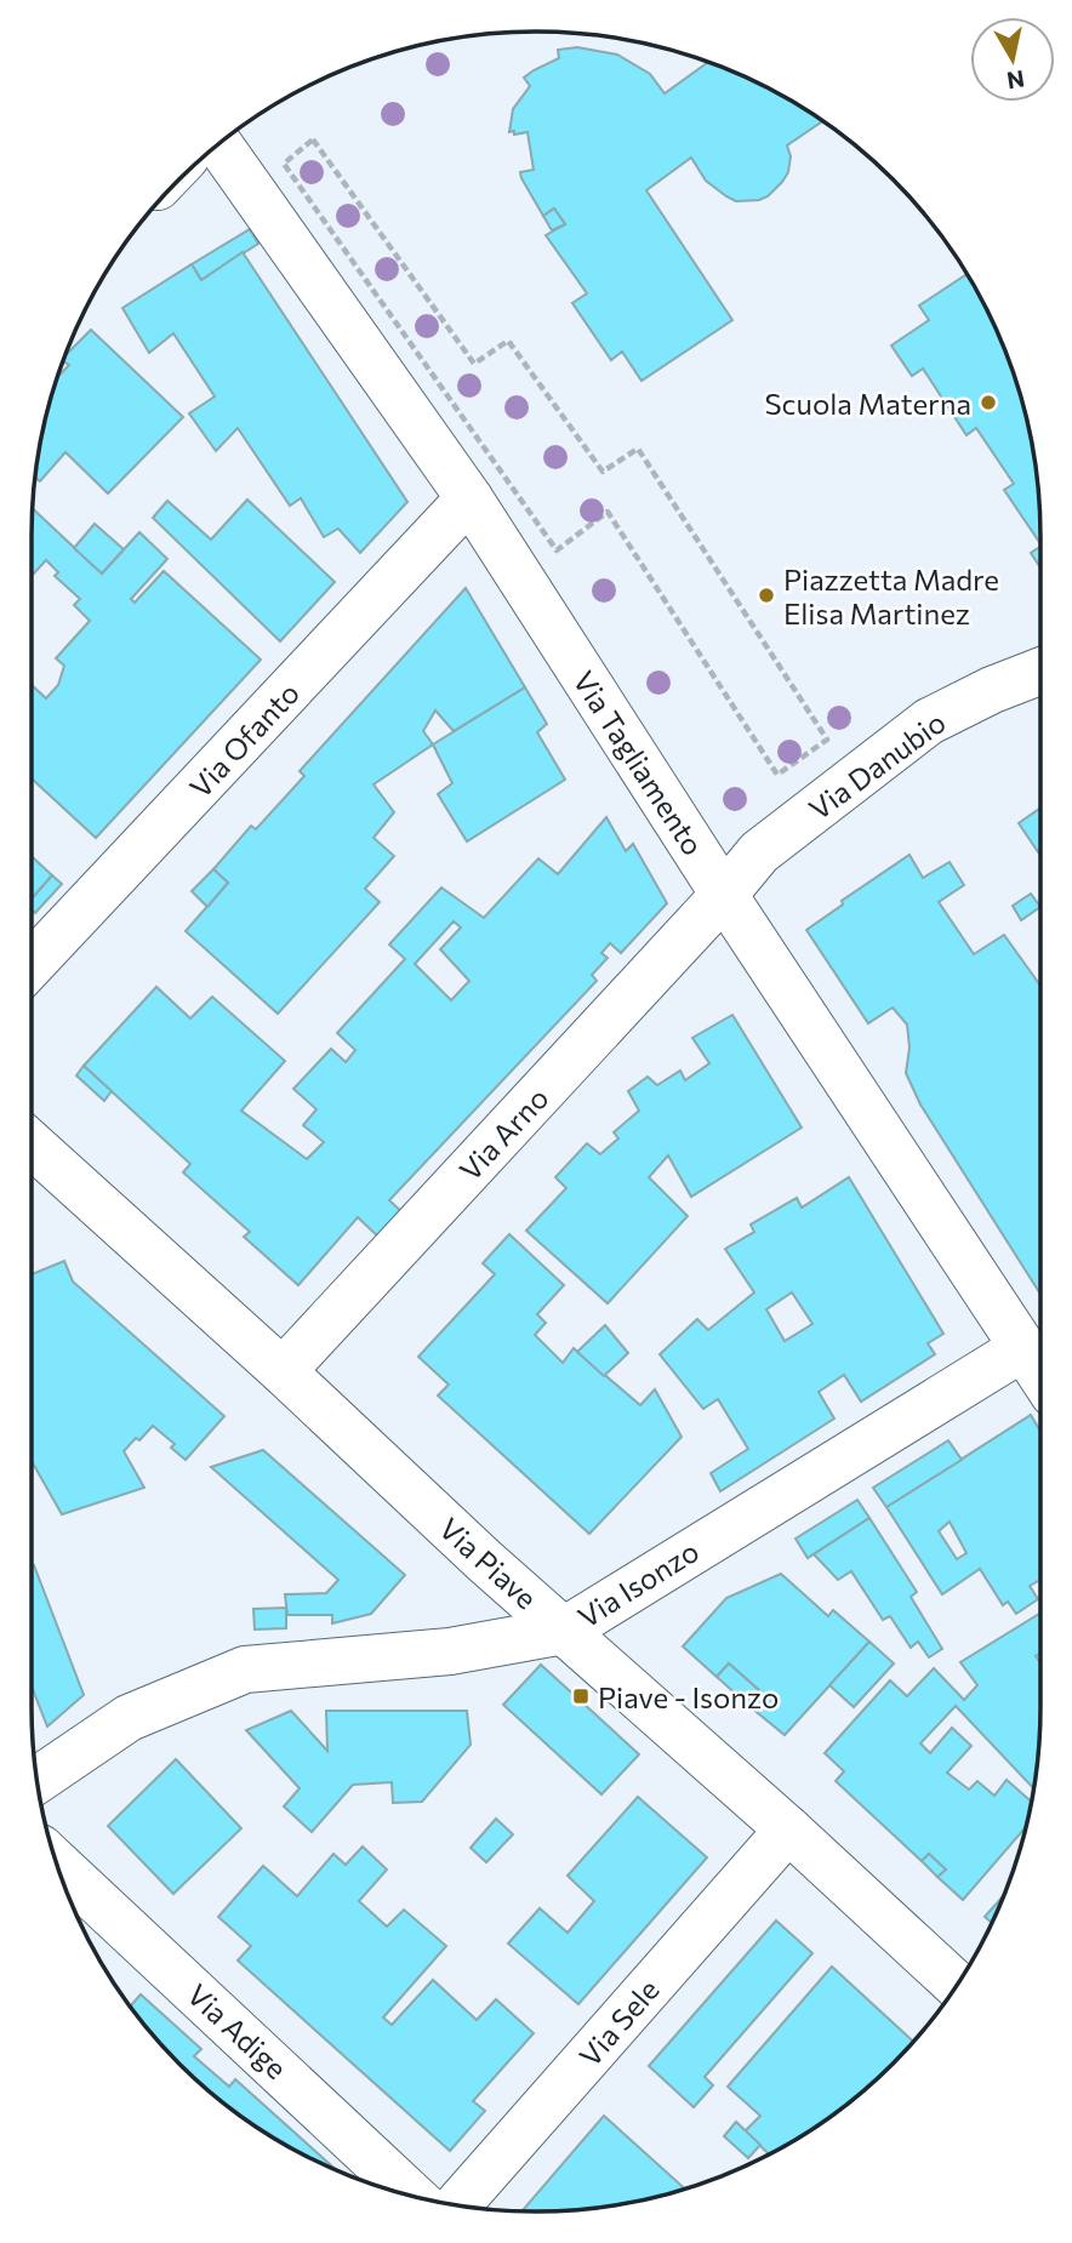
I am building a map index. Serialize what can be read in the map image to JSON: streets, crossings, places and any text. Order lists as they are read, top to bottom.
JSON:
{
  "streets": {
    "street": [
      "Via Ofanto",
      "Via Tagliamento",
      "Via Danubio",
      "Via Arno",
      "Via Piave",
      "Via Isonzo",
      "Via Sele",
      "Via Adige"
    ]
  },
  "crossings": [
    ["Via Ofanto", "Via Tagliamento"],
    ["Via Tagliamento", "Via Danubio"],
    ["Via Tagliamento", "Via Arno"],
    ["Via Tagliamento", "Via Isonzo"],
    ["Via Danubio", "Via Arno"],
    ["Via Arno", "Via Piave"],
    ["Via Piave", "Via Isonzo"],
    ["Via Piave", "Via Sele"]
  ],
  "places": {
    "other": ["Scuola Materna", "Piazzetta Madre Elisa Martinez"],
    "transit": ["Piave - Isonzo"]
  },
  "north": "bottom"
}
